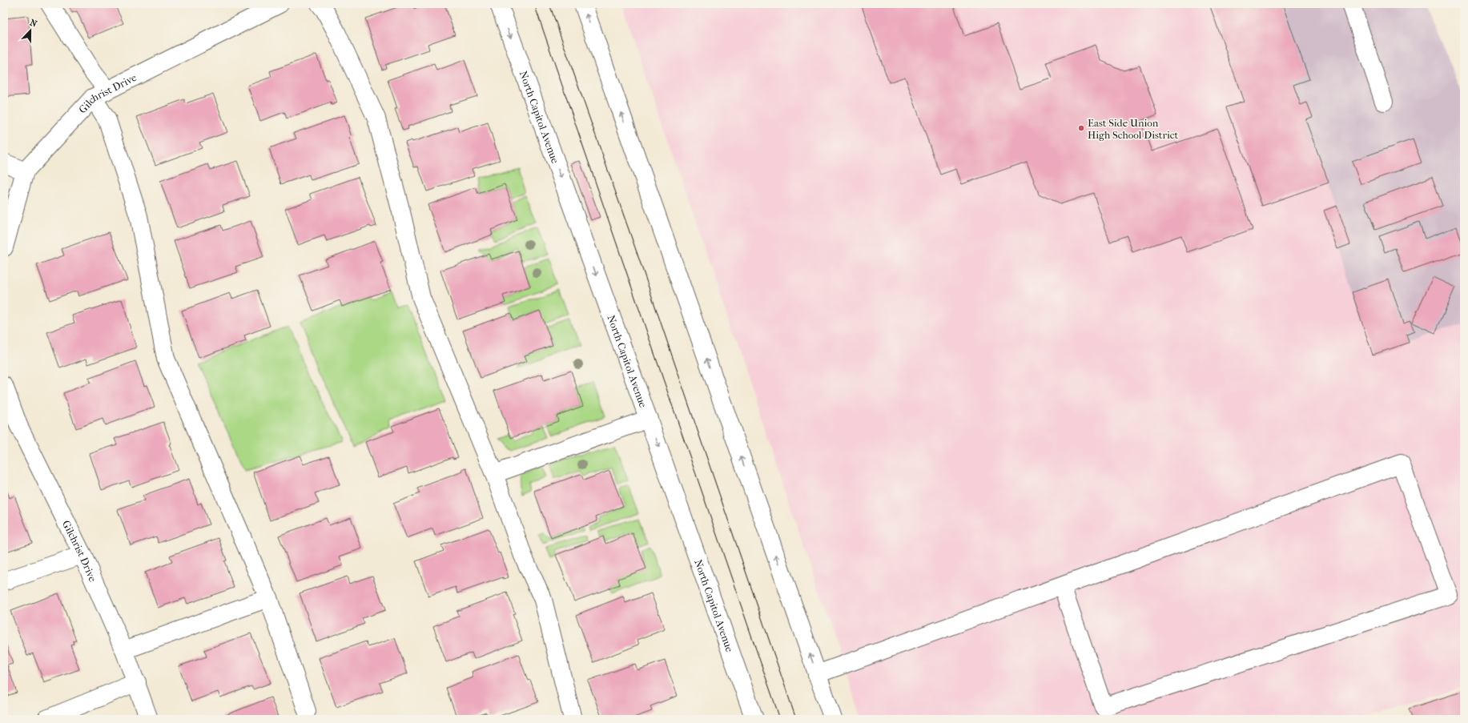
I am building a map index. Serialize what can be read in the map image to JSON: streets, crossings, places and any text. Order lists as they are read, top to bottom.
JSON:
{
  "streets": {
    "main road": ["Gilchrist Drive", "North Capitol Avenue"]
  },
  "places": ["East Side Union High School District"],
  "north": "top"
}
